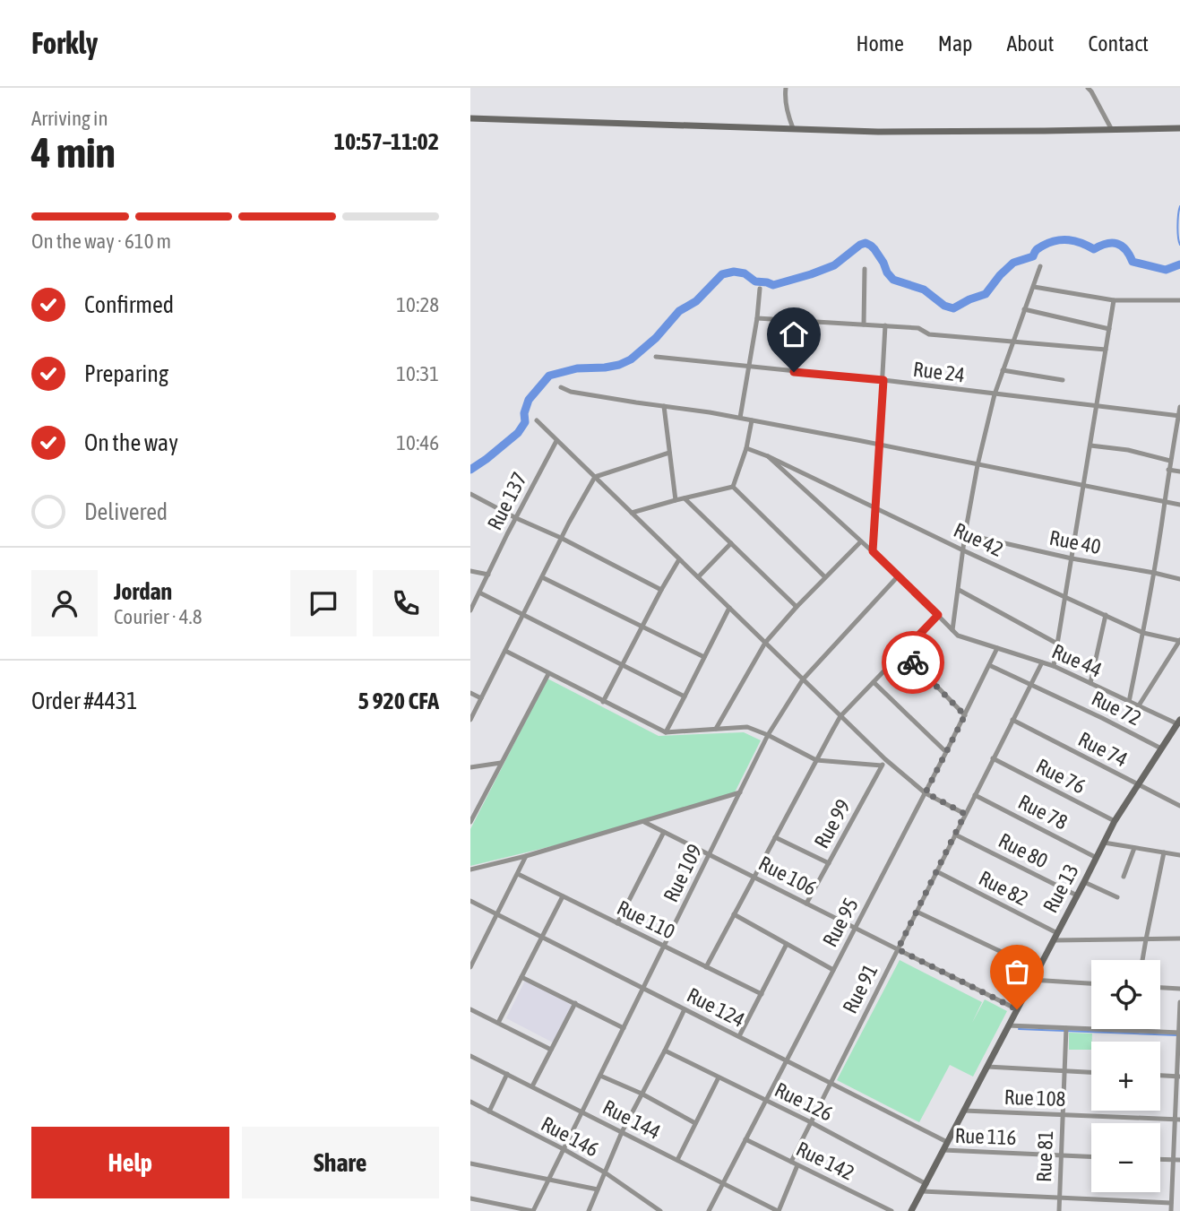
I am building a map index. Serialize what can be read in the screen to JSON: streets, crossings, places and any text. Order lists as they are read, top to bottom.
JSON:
{
  "streets": {
    "main road": ["Rue 13"],
    "street": [
      "Rue 24",
      "Rue 137",
      "Rue 42",
      "Rue 40",
      "Rue 44",
      "Rue 72",
      "Rue 74",
      "Rue 76",
      "Rue 78",
      "Rue 99",
      "Rue 80",
      "Rue 109",
      "Rue 106",
      "Rue 82",
      "Rue 110",
      "Rue 95",
      "Rue 91",
      "Rue 124",
      "Rue 108",
      "Rue 126",
      "Rue 144",
      "Rue 146",
      "Rue 116",
      "Rue 81",
      "Rue 142"
    ]
  },
  "crossings": [
    ["Rue 42", "Rue 44"],
    ["Rue 42", "Rue 109"],
    ["Rue 44", "Rue 13"],
    ["Rue 44", "Rue 95"],
    ["Rue 44", "Rue 91"],
    ["Rue 72", "Rue 13"],
    ["Rue 72", "Rue 95"],
    ["Rue 72", "Rue 91"],
    ["Rue 74", "Rue 13"],
    ["Rue 74", "Rue 91"],
    ["Rue 76", "Rue 13"],
    ["Rue 76", "Rue 91"],
    ["Rue 78", "Rue 13"],
    ["Rue 78", "Rue 91"],
    ["Rue 99", "Rue 106"],
    ["Rue 80", "Rue 13"],
    ["Rue 80", "Rue 91"],
    ["Rue 109", "Rue 106"],
    ["Rue 109", "Rue 110"],
    ["Rue 109", "Rue 124"],
    ["Rue 109", "Rue 144"],
    ["Rue 109", "Rue 146"],
    ["Rue 106", "Rue 13"],
    ["Rue 106", "Rue 95"],
    ["Rue 106", "Rue 91"],
    ["Rue 82", "Rue 13"],
    ["Rue 82", "Rue 91"],
    ["Rue 13", "Rue 124"],
    ["Rue 13", "Rue 108"],
    ["Rue 13", "Rue 126"],
    ["Rue 13", "Rue 116"],
    ["Rue 95", "Rue 124"],
    ["Rue 95", "Rue 126"],
    ["Rue 95", "Rue 144"],
    ["Rue 95", "Rue 142"],
    ["Rue 91", "Rue 124"],
    ["Rue 91", "Rue 126"],
    ["Rue 91", "Rue 142"],
    ["Rue 108", "Rue 81"],
    ["Rue 116", "Rue 81"]
  ],
  "page": {
    "header": "Forkly",
    "nav": [
      "Home",
      "Map",
      "About",
      "Contact"
    ],
    "heading": ["4 min", "Arriving in", "10:57–11:02"],
    "panel": [
      "Jordan",
      "Courier · 4.8",
      "Order #4431",
      "5 920 CFA"
    ],
    "bar": "On the way · 610 m",
    "list": [
      ["Confirmed", "10:28"],
      ["Preparing", "10:31"],
      ["On the way", "10:46"],
      "Delivered"
    ],
    "map_buttons": ["+", "−"],
    "buttons": ["Help", "Share"]
  }
}
